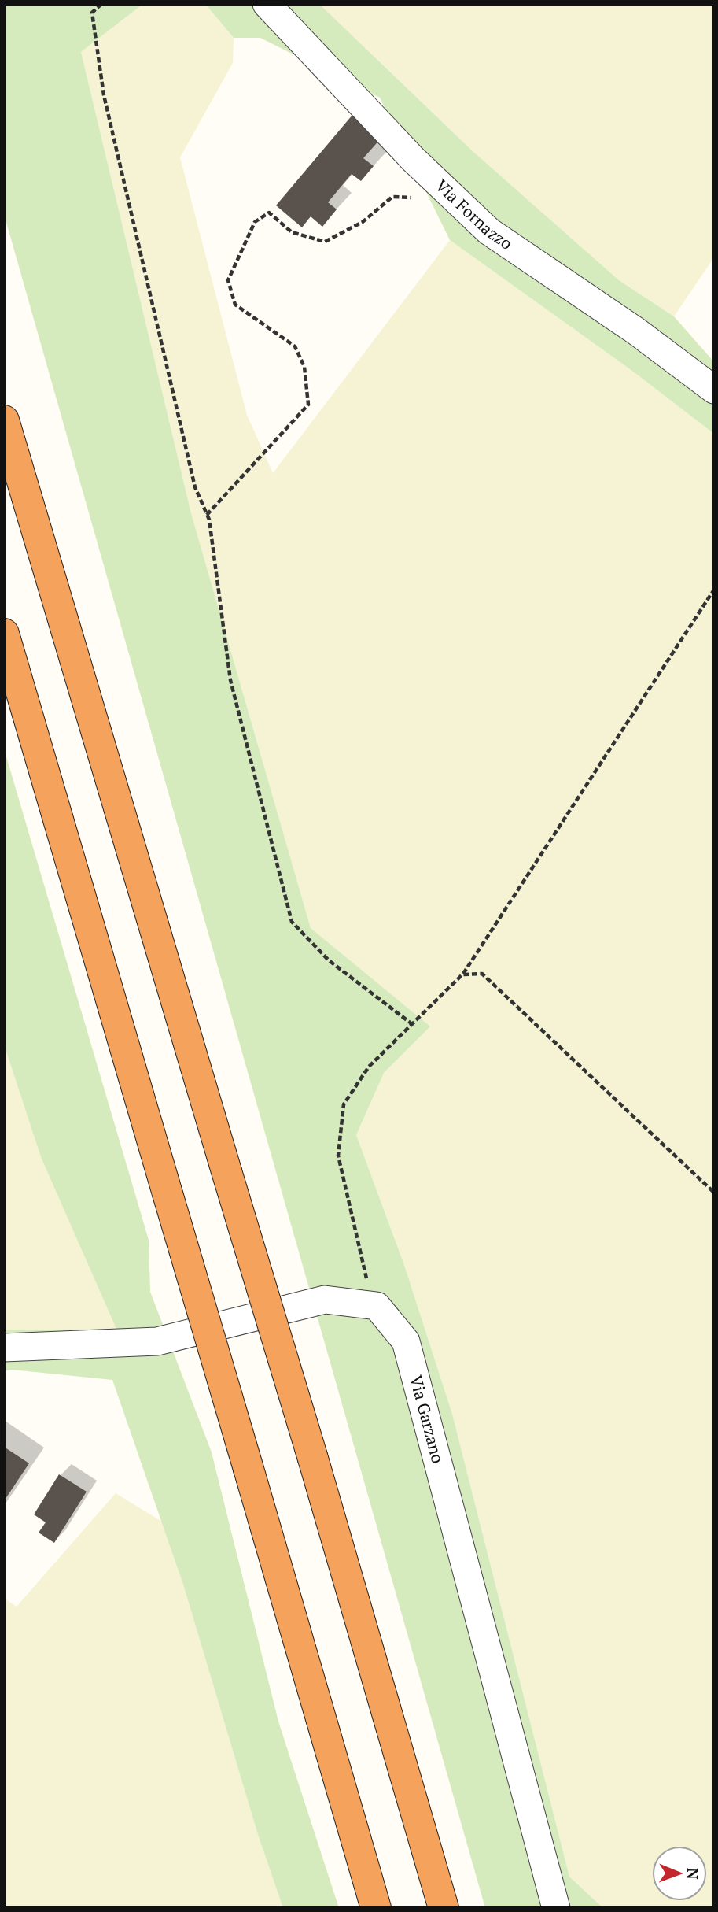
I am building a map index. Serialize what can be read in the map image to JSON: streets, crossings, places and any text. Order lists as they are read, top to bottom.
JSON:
{
  "streets": {
    "street": ["Via Fornazzo", "Via Garzano"]
  },
  "north": "right"
}
